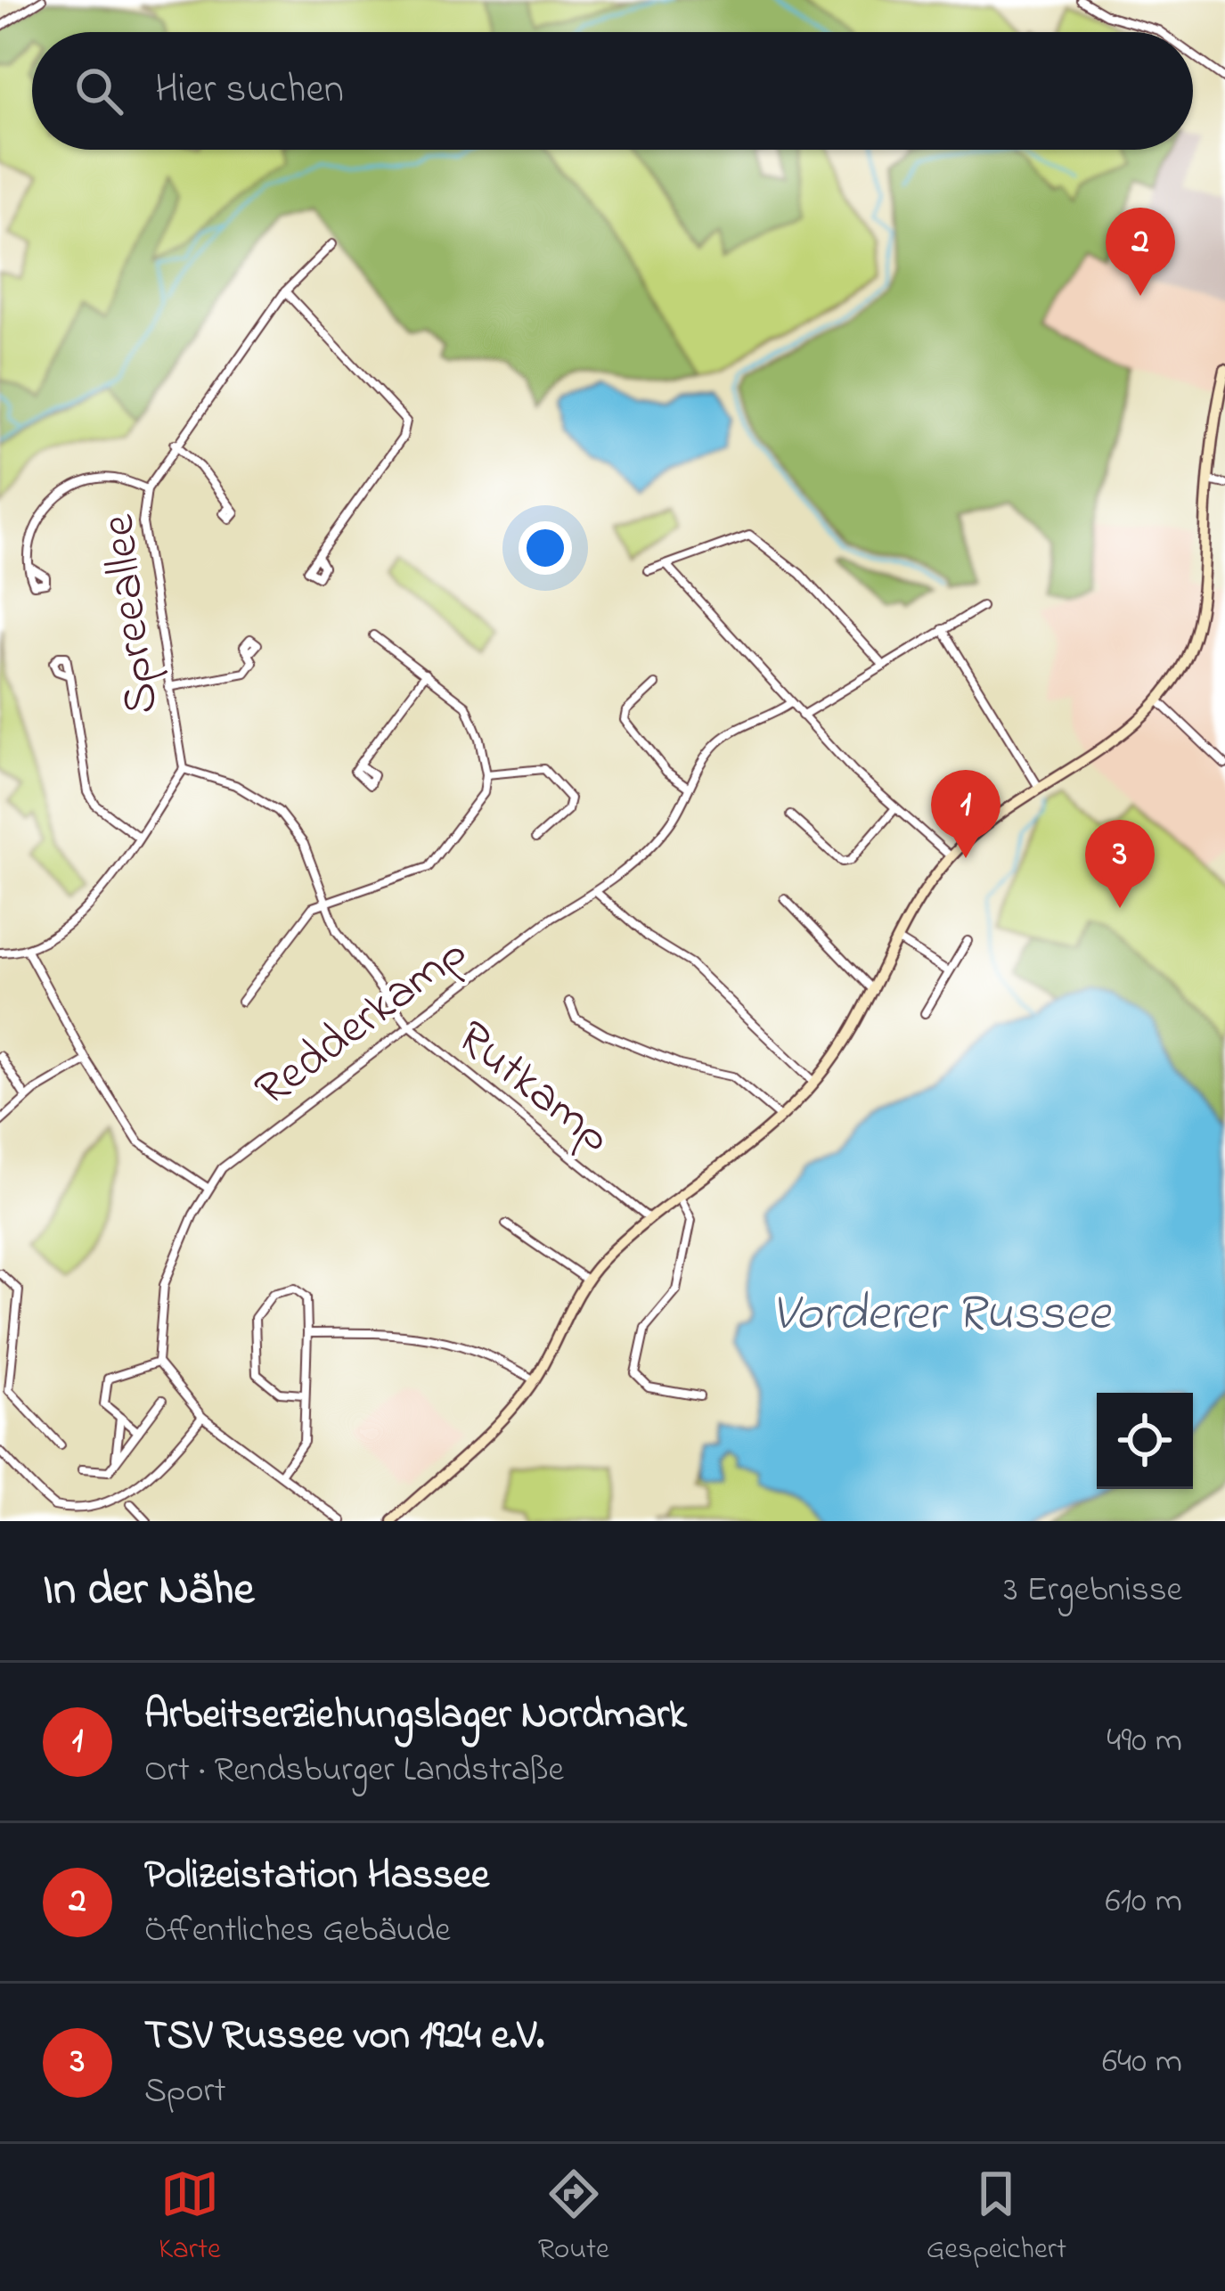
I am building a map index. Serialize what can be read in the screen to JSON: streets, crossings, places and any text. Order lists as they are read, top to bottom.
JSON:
{
  "streets": {
    "street": ["Spreeallee", "Redderkamp", "Rutkamp"]
  },
  "crossings": [
    ["Spreeallee", "Rutkamp"],
    ["Redderkamp", "Rutkamp"]
  ],
  "water": ["Vorderer Russee"],
  "page": {
    "search": "Hier suchen",
    "pins": ["2", "1", "3"],
    "heading": ["In der Nähe", "3 Ergebnisse"],
    "list": [
      {
        "mark": "1",
        "name": "Arbeitserziehungslager Nordmark",
        "note": "Ort · Rendsburger Landstraße",
        "value": "490 m"
      },
      {
        "mark": "2",
        "name": "Polizeistation Hassee",
        "note": "Öffentliches Gebäude",
        "value": "610 m"
      },
      {
        "mark": "3",
        "name": "TSV Russee von 1924 e.V.",
        "note": "Sport",
        "value": "640 m"
      }
    ],
    "nav": ["Karte", "Route", "Gespeichert"]
  }
}
